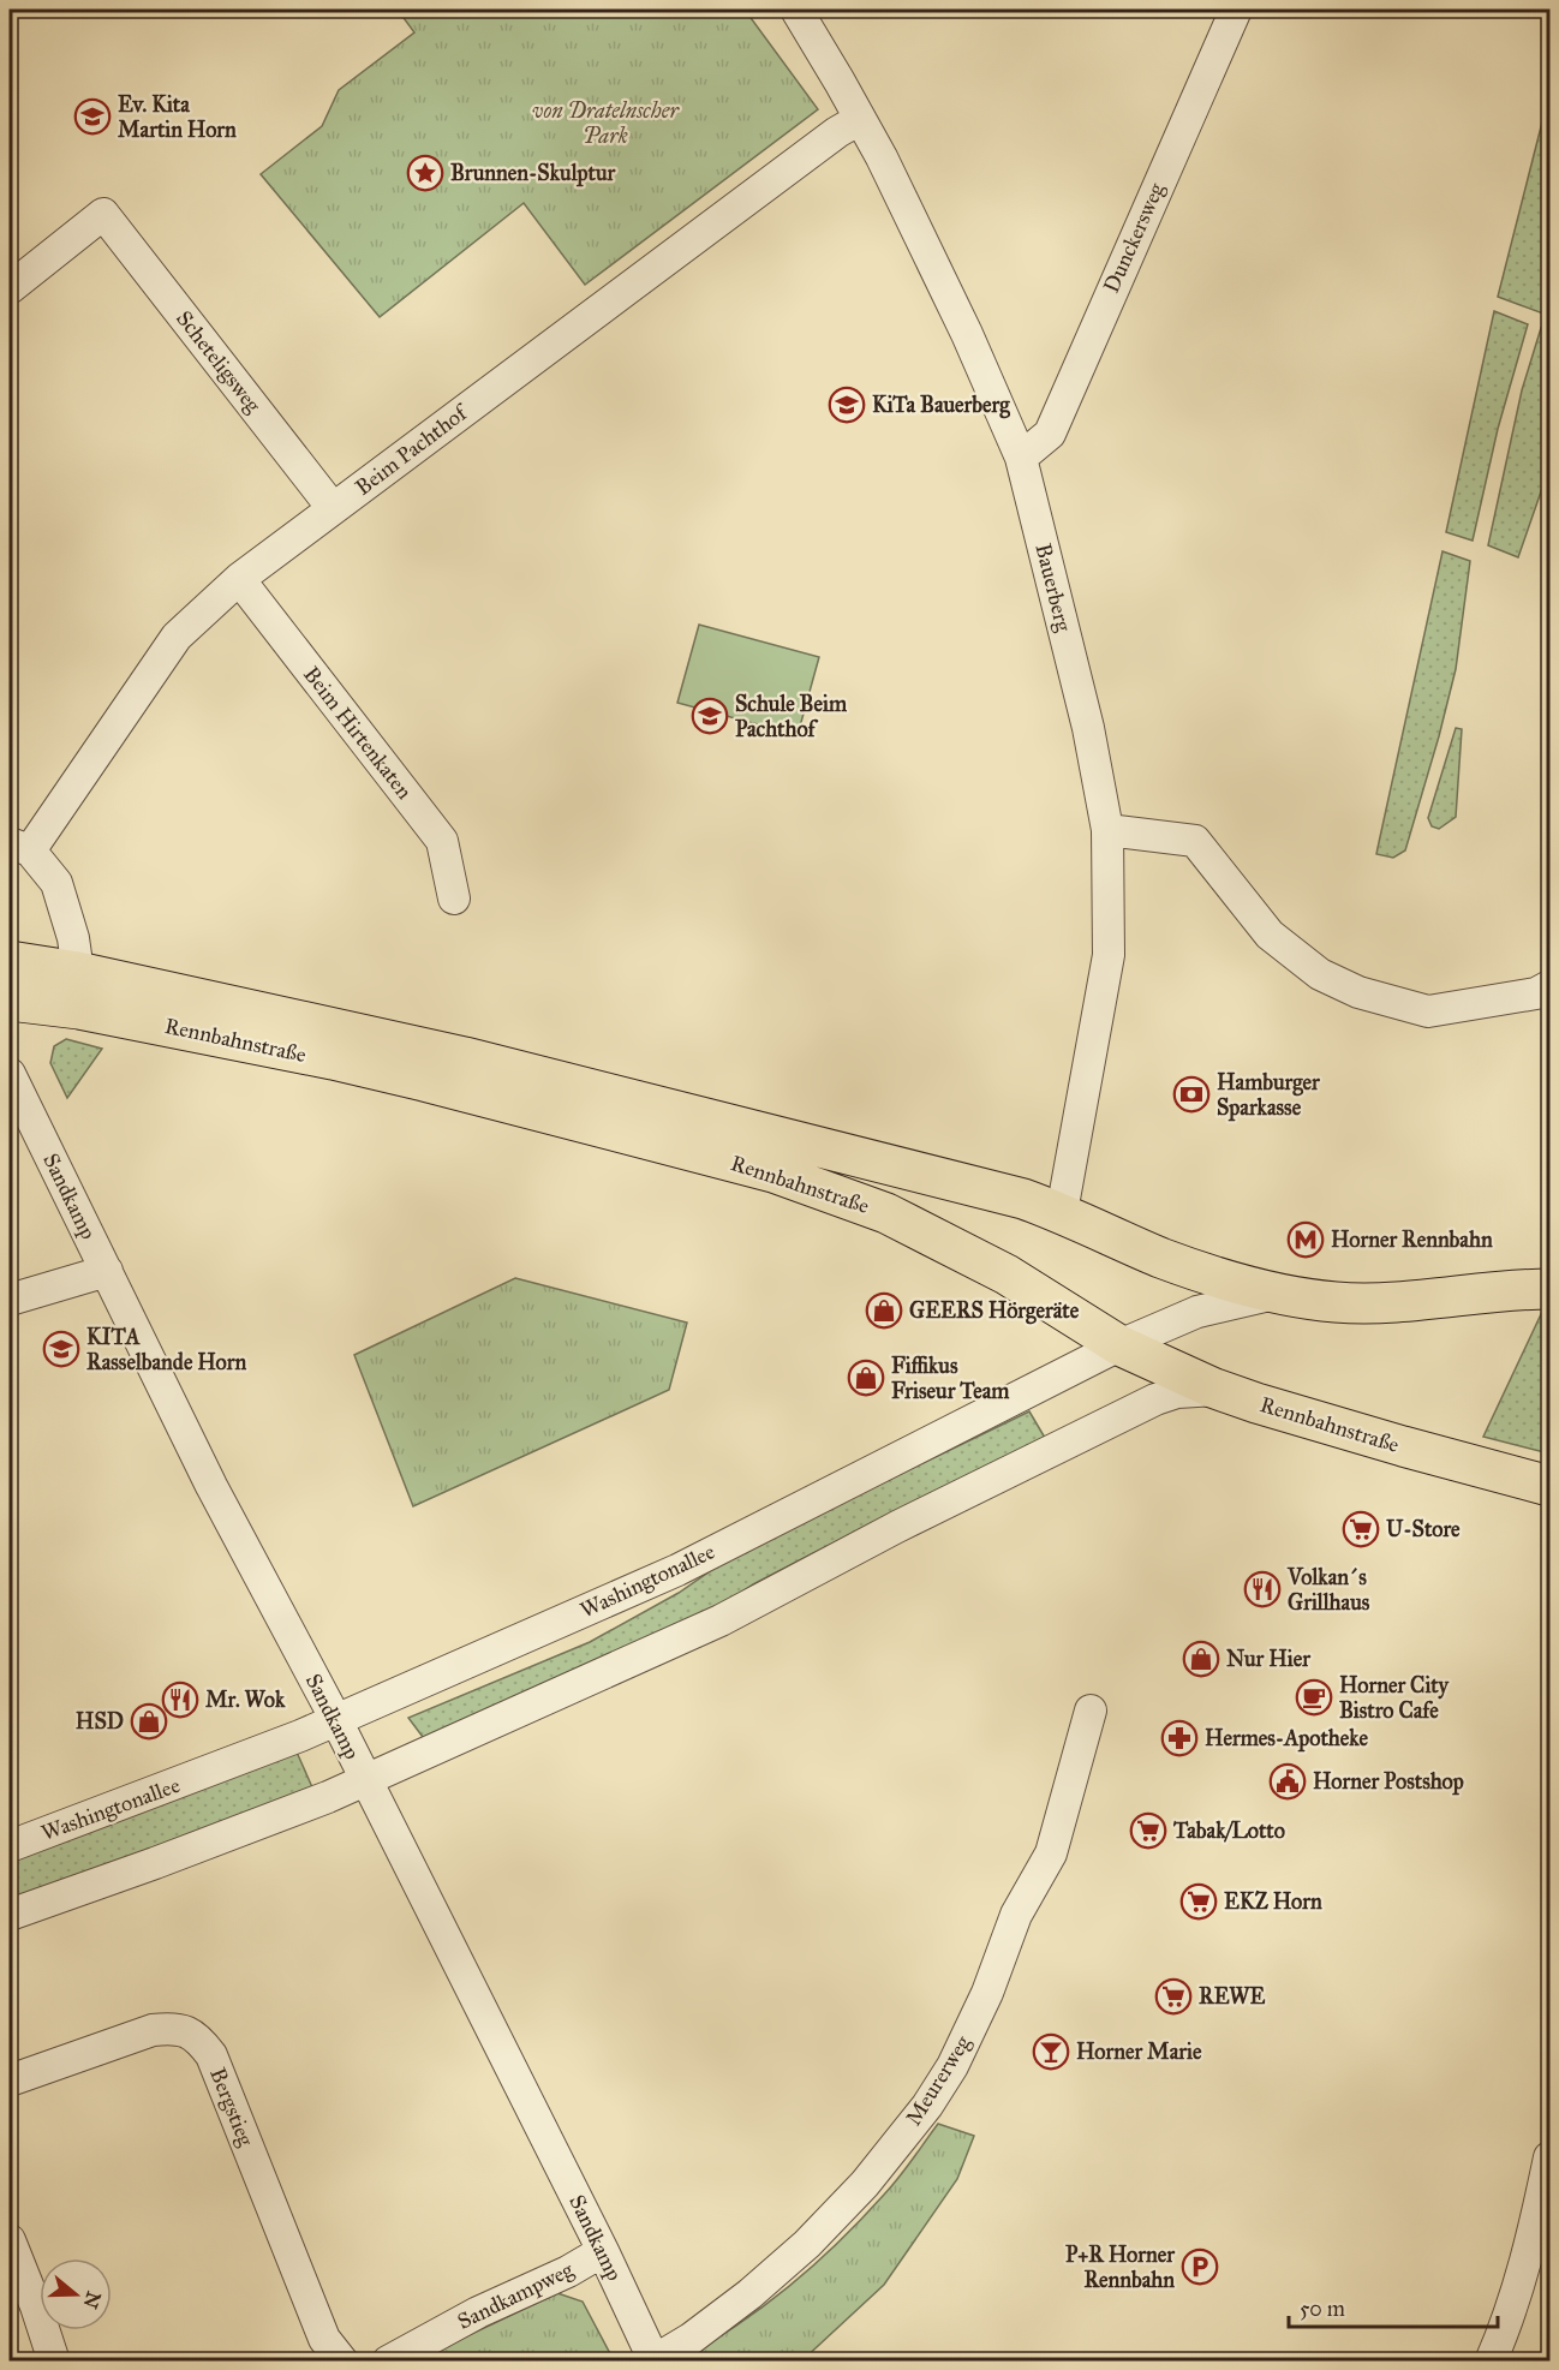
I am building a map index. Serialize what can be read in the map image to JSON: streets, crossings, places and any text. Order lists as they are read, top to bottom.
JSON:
{
  "streets": {
    "main road": ["Rennbahnstraße"],
    "street": [
      "Dunckersweg",
      "Scheteligsweg",
      "Beim Pachthof",
      "Bauerberg",
      "Beim Hirtenkaten",
      "Sandkamp",
      "Washingtonallee",
      "Meurerweg",
      "Bergstieg",
      "Sandkampweg"
    ]
  },
  "crossings": [
    ["Dunckersweg", "Bauerberg"],
    ["Scheteligsweg", "Beim Pachthof"],
    ["Beim Pachthof", "Bauerberg"],
    ["Beim Pachthof", "Beim Hirtenkaten"],
    ["Bauerberg", "Rennbahnstraße"],
    ["Rennbahnstraße", "Washingtonallee"],
    ["Sandkamp", "Washingtonallee"],
    ["Sandkamp", "Meurerweg"],
    ["Sandkamp", "Sandkampweg"]
  ],
  "parks": ["von Dratelnscher Park"],
  "places": {
    "school or university": [
      "Ev. Kita Martin Horn",
      "KiTa Bauerberg",
      "Schule Beim Pachthof",
      "KITA Rasselbande Horn"
    ],
    "place": ["Brunnen-Skulptur"],
    "bank": ["Hamburger Sparkasse"],
    "metro station": ["Horner Rennbahn"],
    "shop": [
      "GEERS Hörgeräte",
      "Fiffikus Friseur Team",
      "Nur Hier",
      "HSD"
    ],
    "supermarket": [
      "U-Store",
      "Tabak/Lotto",
      "EKZ Horn",
      "REWE"
    ],
    "restaurant": ["Volkan´s Grillhaus", "Mr. Wok"],
    "cafe": ["Horner City Bistro Cafe"],
    "pharmacy": ["Hermes-Apotheke"],
    "public building": ["Horner Postshop"],
    "bar": ["Horner Marie"],
    "parking": ["P+R Horner Rennbahn"]
  },
  "scale_bar": "50 m",
  "north": "right"
}
